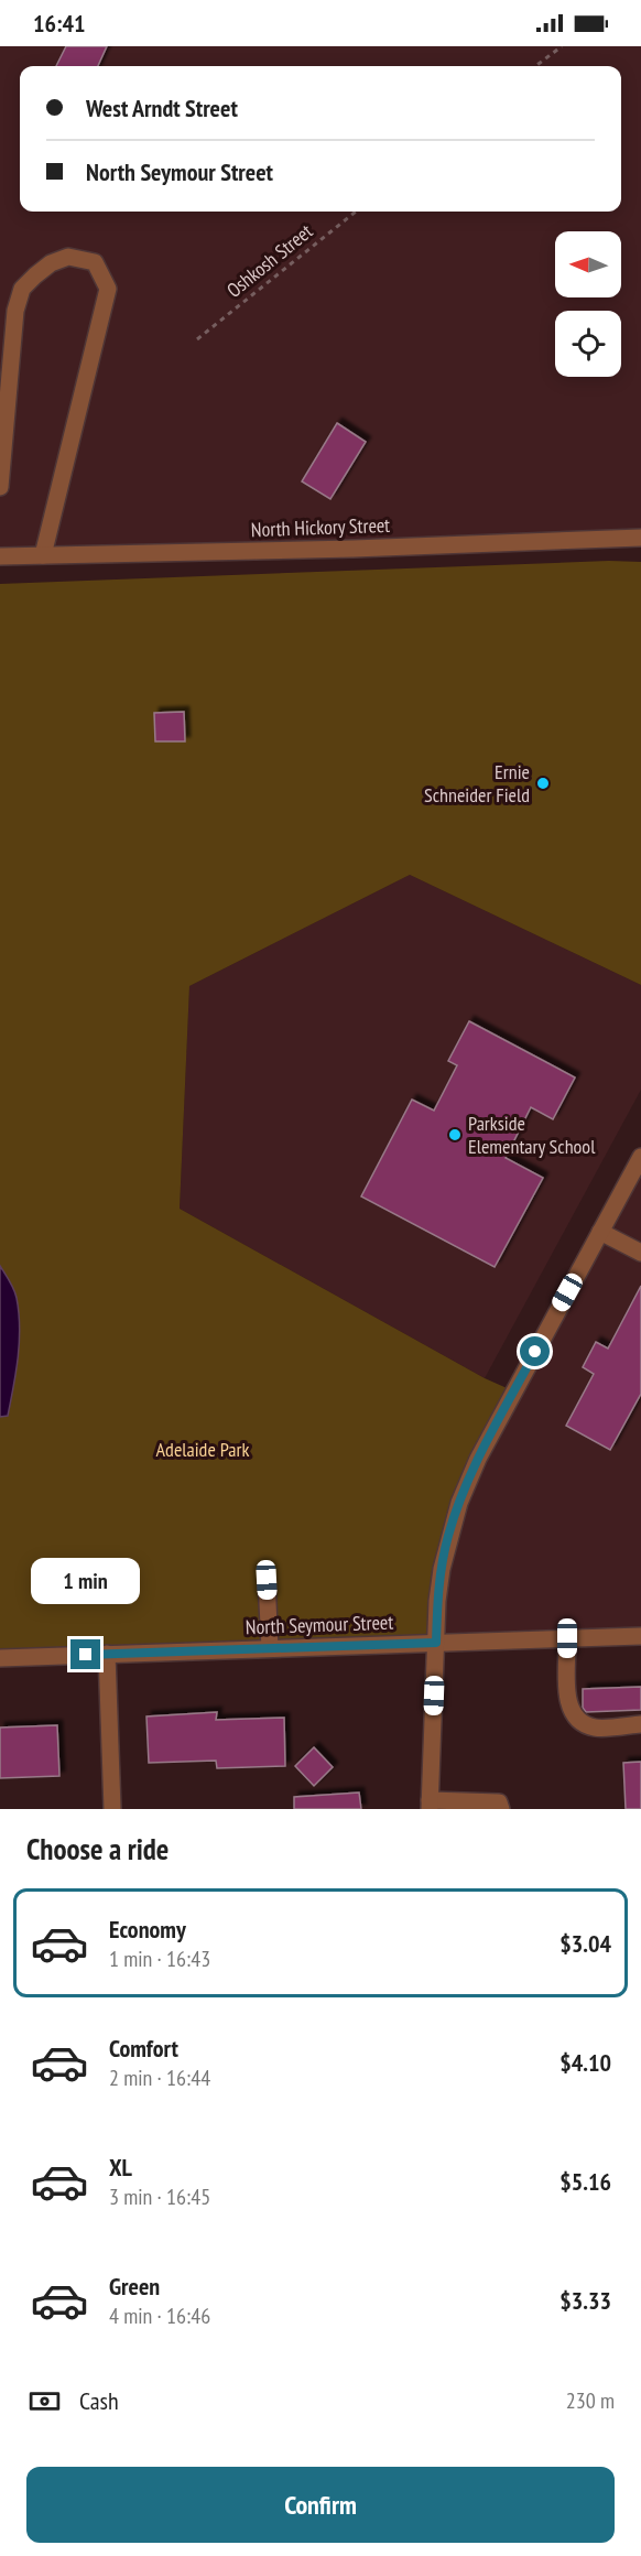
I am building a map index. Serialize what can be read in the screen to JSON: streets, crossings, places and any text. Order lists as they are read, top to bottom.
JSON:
{
  "streets": {
    "street": ["North Hickory Street", "North Seymour Street"],
    "path": ["Oshkosh Street"]
  },
  "parks": ["Adelaide Park"],
  "places": ["Ernie Schneider Field", "Parkside Elementary School"],
  "north": "left",
  "page": {
    "status": "16:41",
    "banner": ["West Arndt Street", "North Seymour Street"],
    "bubble": "1 min",
    "heading": "Choose a ride",
    "list": [
      {
        "name": "Economy",
        "note": "1 min · 16:43",
        "value": "$3.04"
      },
      {
        "name": "Comfort",
        "note": "2 min · 16:44",
        "value": "$4.10"
      },
      {
        "name": "XL",
        "note": "3 min · 16:45",
        "value": "$5.16"
      },
      {
        "name": "Green",
        "note": "4 min · 16:46",
        "value": "$3.33"
      }
    ],
    "pay": ["Cash", "230 m"],
    "buttons": "Confirm"
  }
}
